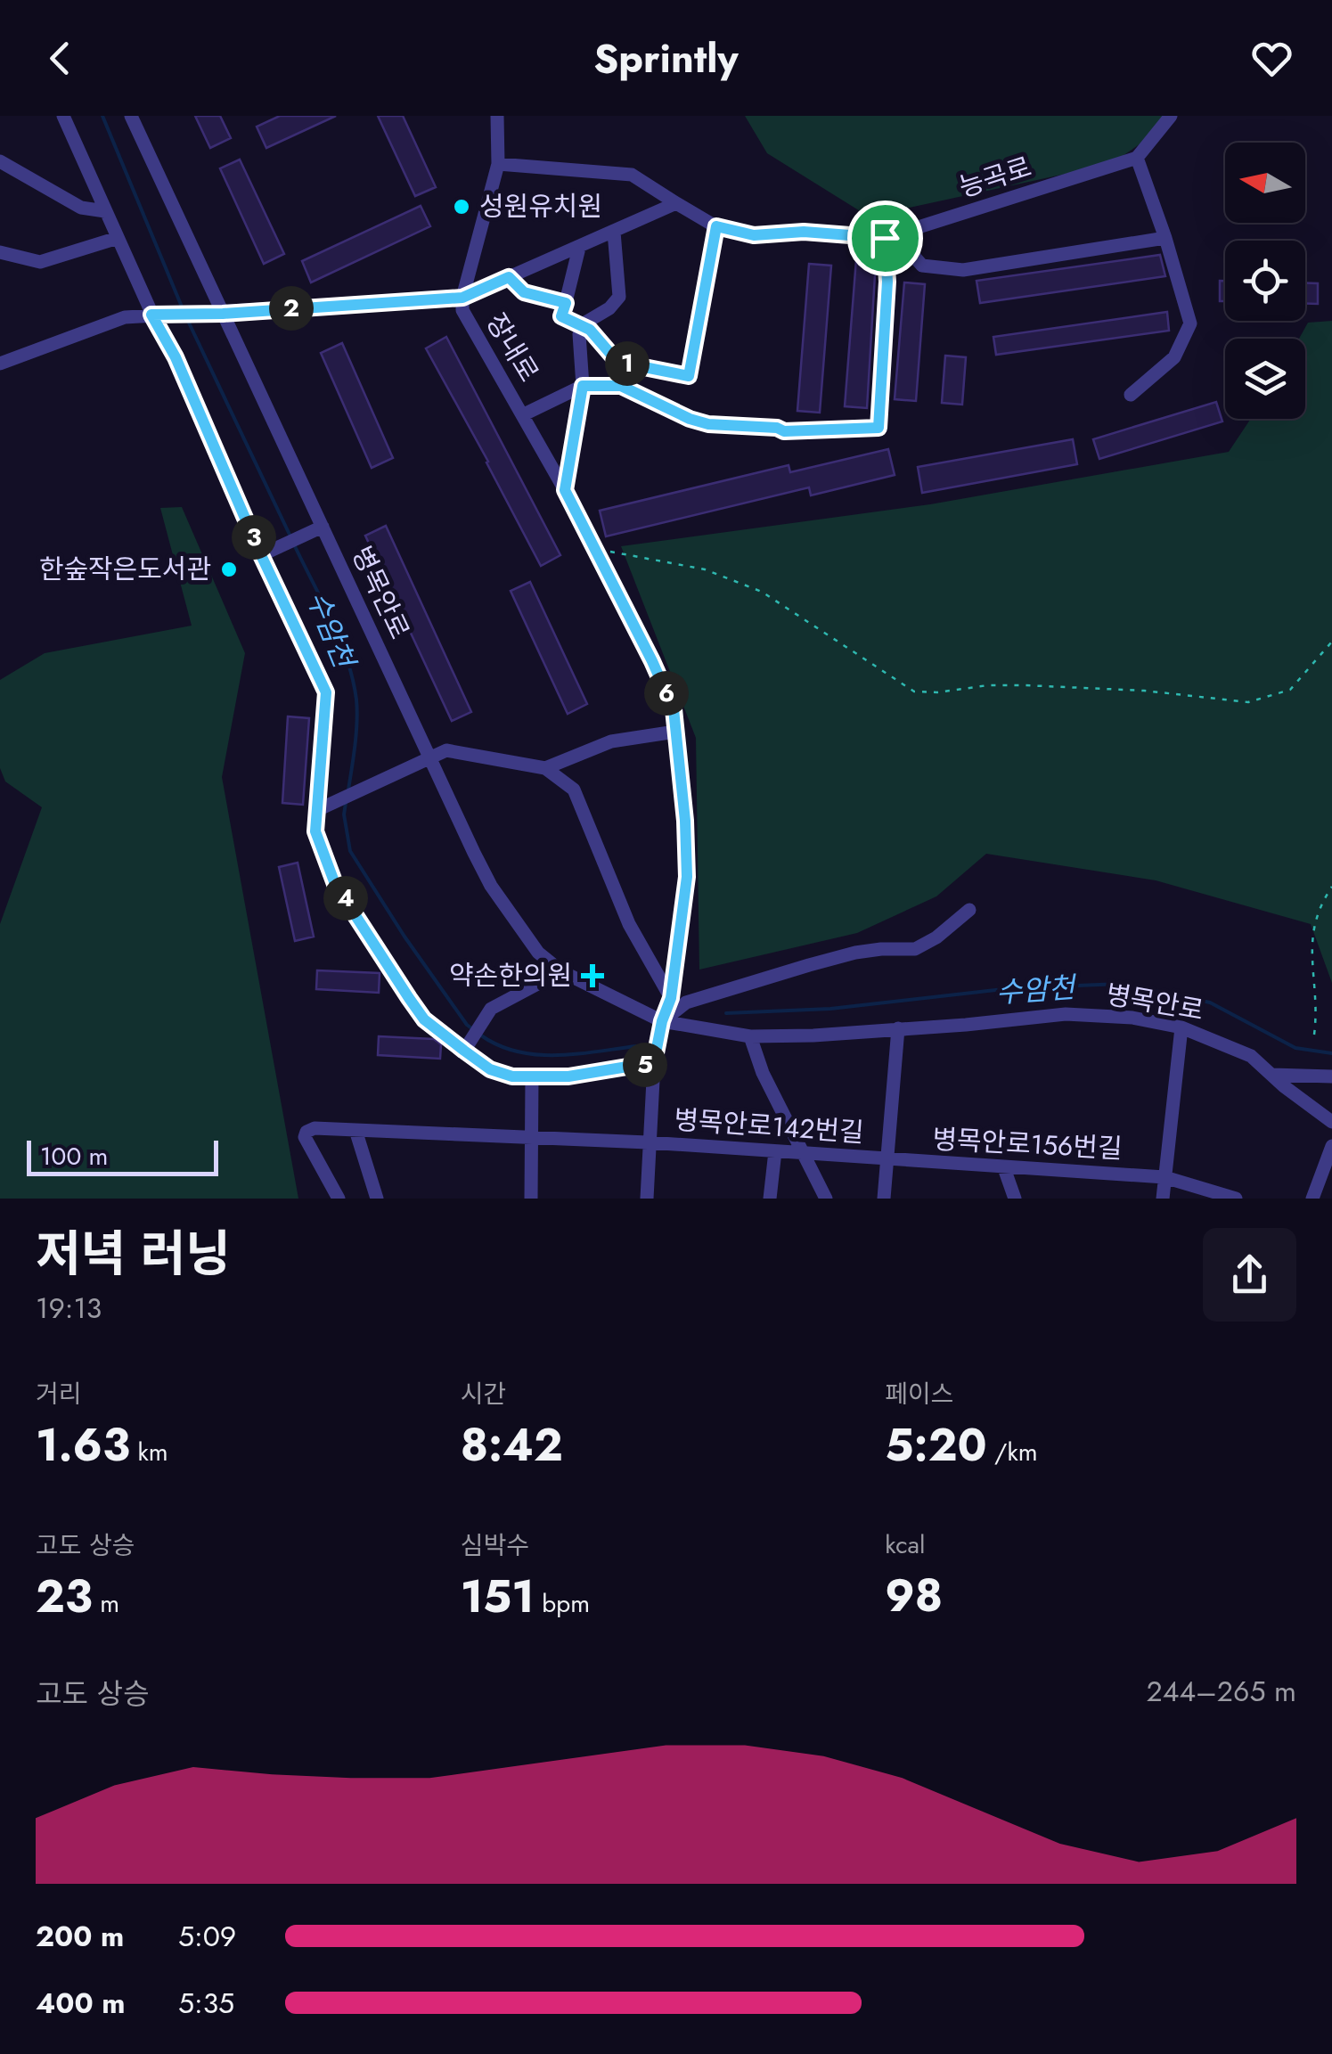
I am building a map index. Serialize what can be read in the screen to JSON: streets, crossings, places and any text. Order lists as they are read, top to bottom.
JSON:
{
  "streets": {
    "street": [
      "능곡로",
      "장내로",
      "병목안로",
      "병목안로142번길",
      "병목안로156번길"
    ]
  },
  "crossings": [
    ["능곡로", "장내로"],
    ["장내로", "병목안로"],
    ["장내로", "병목안로142번길"],
    ["병목안로", "병목안로142번길"],
    ["병목안로142번길", "병목안로156번길"]
  ],
  "water": ["수암천"],
  "places": {
    "other": ["성원유치원", "한숲작은도서관"],
    "health": ["약손한의원"]
  },
  "scale_bar": "100 m",
  "north": "left",
  "page": {
    "header": "Sprintly",
    "pins": [
      "2",
      "1",
      "3",
      "6",
      "4",
      "5"
    ],
    "scale": "100 m",
    "heading": ["저녁 러닝", "19:13"],
    "stats": [
      ["거리", "1.63 km"],
      ["시간", "8:42"],
      ["페이스", "5:20 /km"],
      ["고도 상승", "23 m"],
      ["심박수", "151 bpm"],
      ["kcal", "98"]
    ],
    "chart": ["고도 상승", "244–265 m"],
    "list": [
      {
        "name": "200 m",
        "note": "5:09"
      },
      {
        "name": "400 m",
        "note": "5:35"
      }
    ]
  }
}
